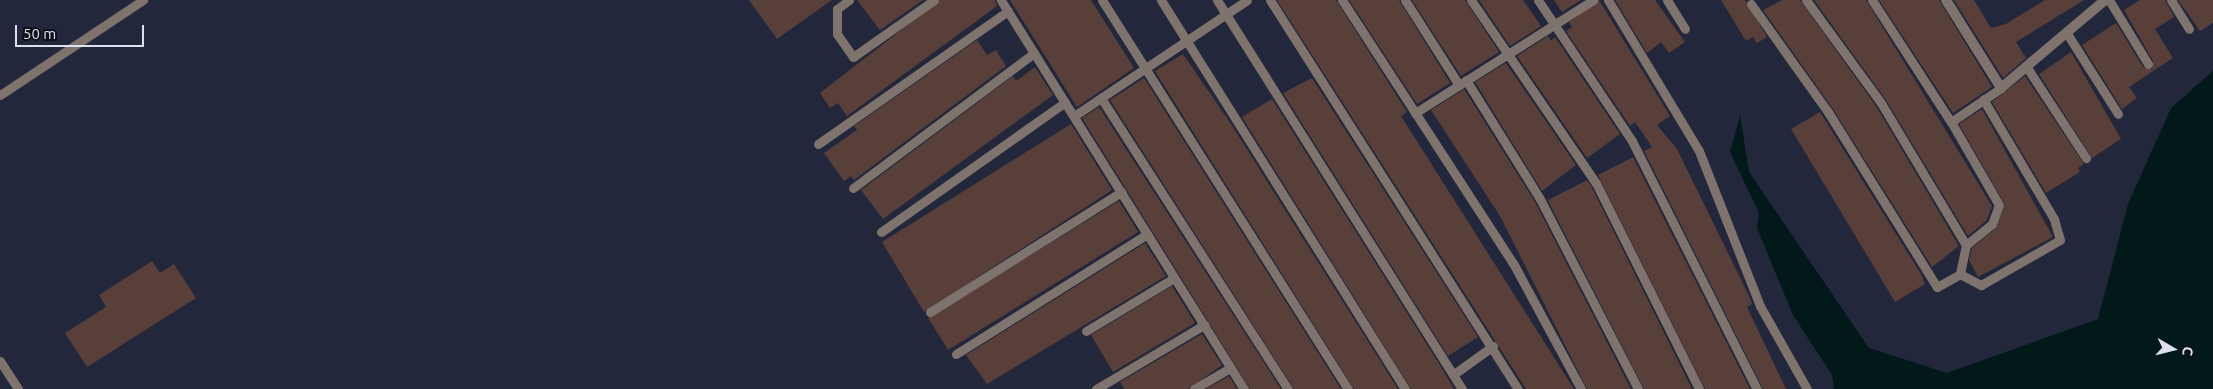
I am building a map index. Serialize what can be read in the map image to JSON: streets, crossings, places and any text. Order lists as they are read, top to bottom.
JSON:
{
  "scale_bar": "50 m",
  "north": "right"
}
